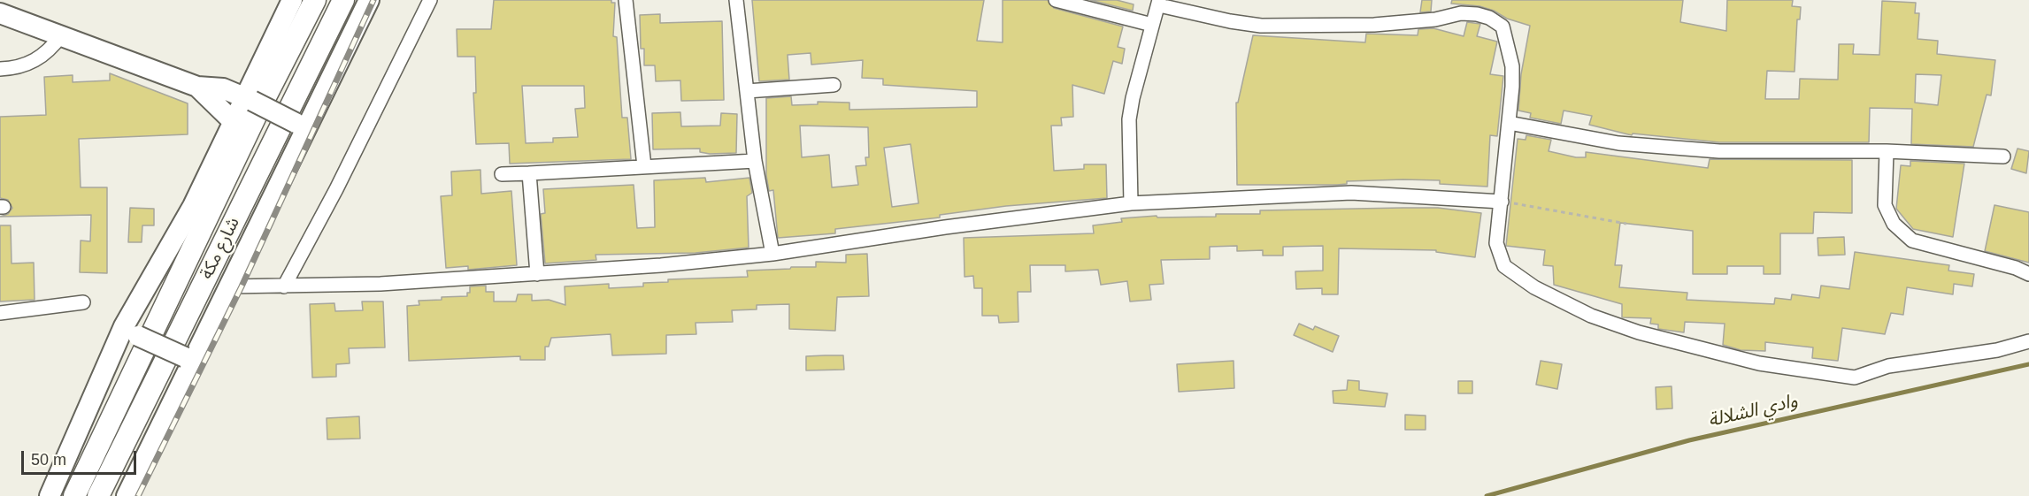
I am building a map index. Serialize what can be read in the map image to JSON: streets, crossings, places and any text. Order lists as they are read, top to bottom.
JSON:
{
  "streets": {
    "main road": ["شارع مكة"]
  },
  "water": ["وادي الشلالة"],
  "scale_bar": "50 m"
}
